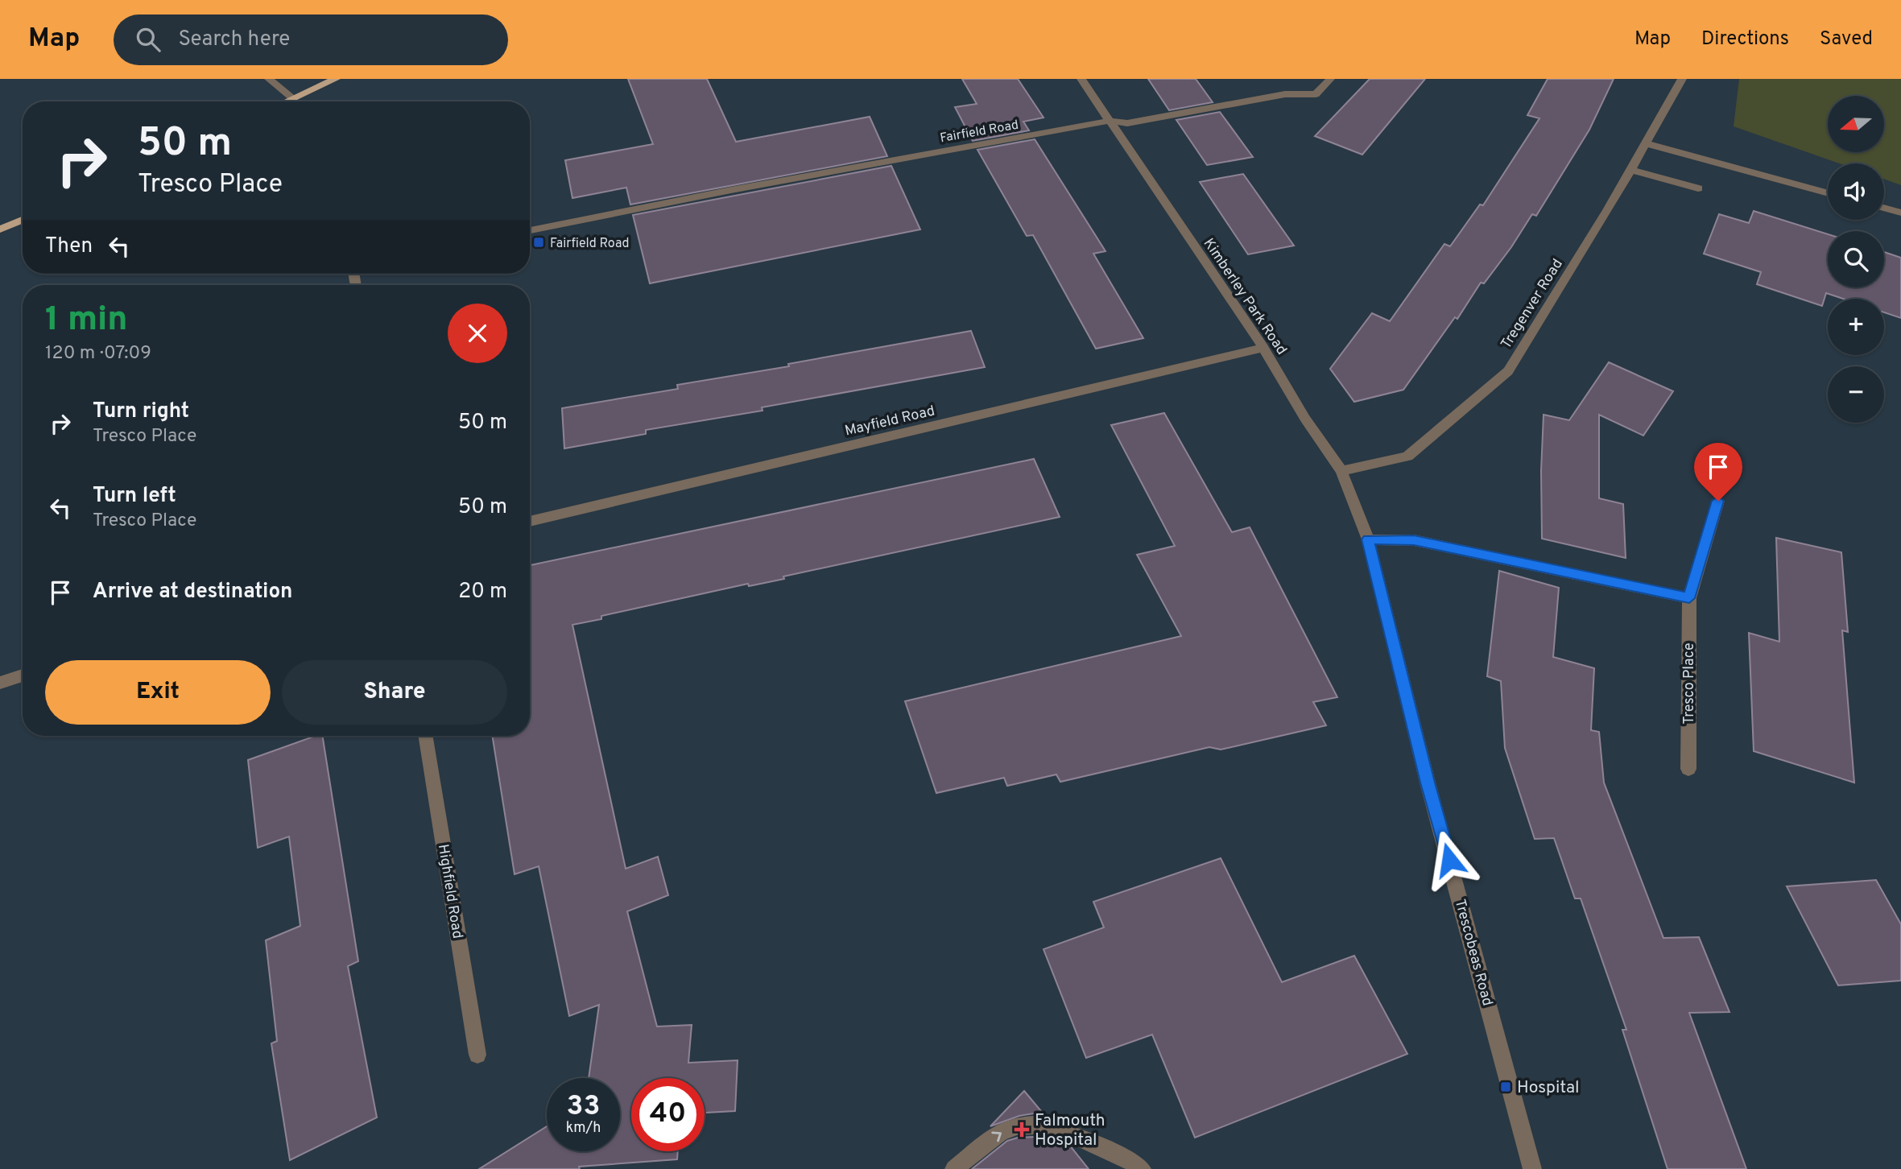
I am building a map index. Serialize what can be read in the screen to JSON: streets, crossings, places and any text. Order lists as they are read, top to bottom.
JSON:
{
  "streets": {
    "street": [
      "Fairfield Road",
      "Kimberley Park Road",
      "Tregenver Road",
      "Mayfield Road",
      "Tresco Place",
      "Highfield Road",
      "Trescobeas Road"
    ]
  },
  "crossings": [
    ["Fairfield Road", "Kimberley Park Road"],
    ["Kimberley Park Road", "Tregenver Road"],
    ["Kimberley Park Road", "Mayfield Road"],
    ["Kimberley Park Road", "Trescobeas Road"]
  ],
  "places": {
    "transit": ["Fairfield Road", "Hospital"],
    "health": ["Falmouth Hospital"]
  },
  "north": "left",
  "page": {
    "header": "Map",
    "search": "Search here",
    "nav": ["Map", "Directions", "Saved"],
    "map_buttons": ["+", "−"],
    "turn": ["50 m", "Tresco Place"],
    "then": "Then",
    "heading": ["1 min", "120 m · 07:09"],
    "list": [
      {
        "name": "Turn right",
        "note": "Tresco Place",
        "value": "50 m"
      },
      {
        "name": "Turn left",
        "note": "Tresco Place",
        "value": "50 m"
      },
      {
        "name": "Arrive at destination",
        "value": "20 m"
      }
    ],
    "buttons": ["Exit", "Share"],
    "speed": "33 km/h",
    "limit": "40"
  }
}
